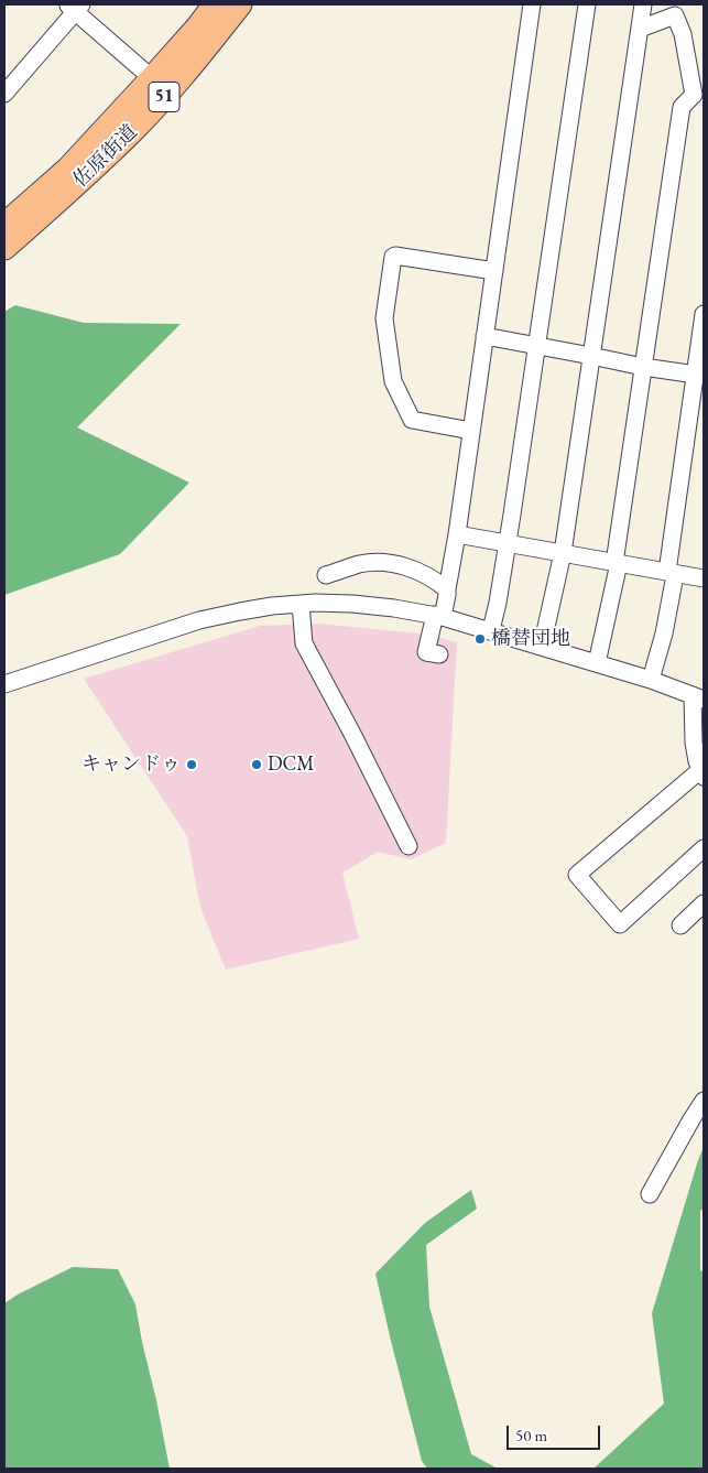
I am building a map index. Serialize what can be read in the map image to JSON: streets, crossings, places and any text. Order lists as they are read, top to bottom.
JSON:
{
  "streets": {
    "highway": ["51", "佐原街道"]
  },
  "places": ["橋替団地", "キャンドゥ", "DCM"],
  "scale_bar": "50 m"
}
